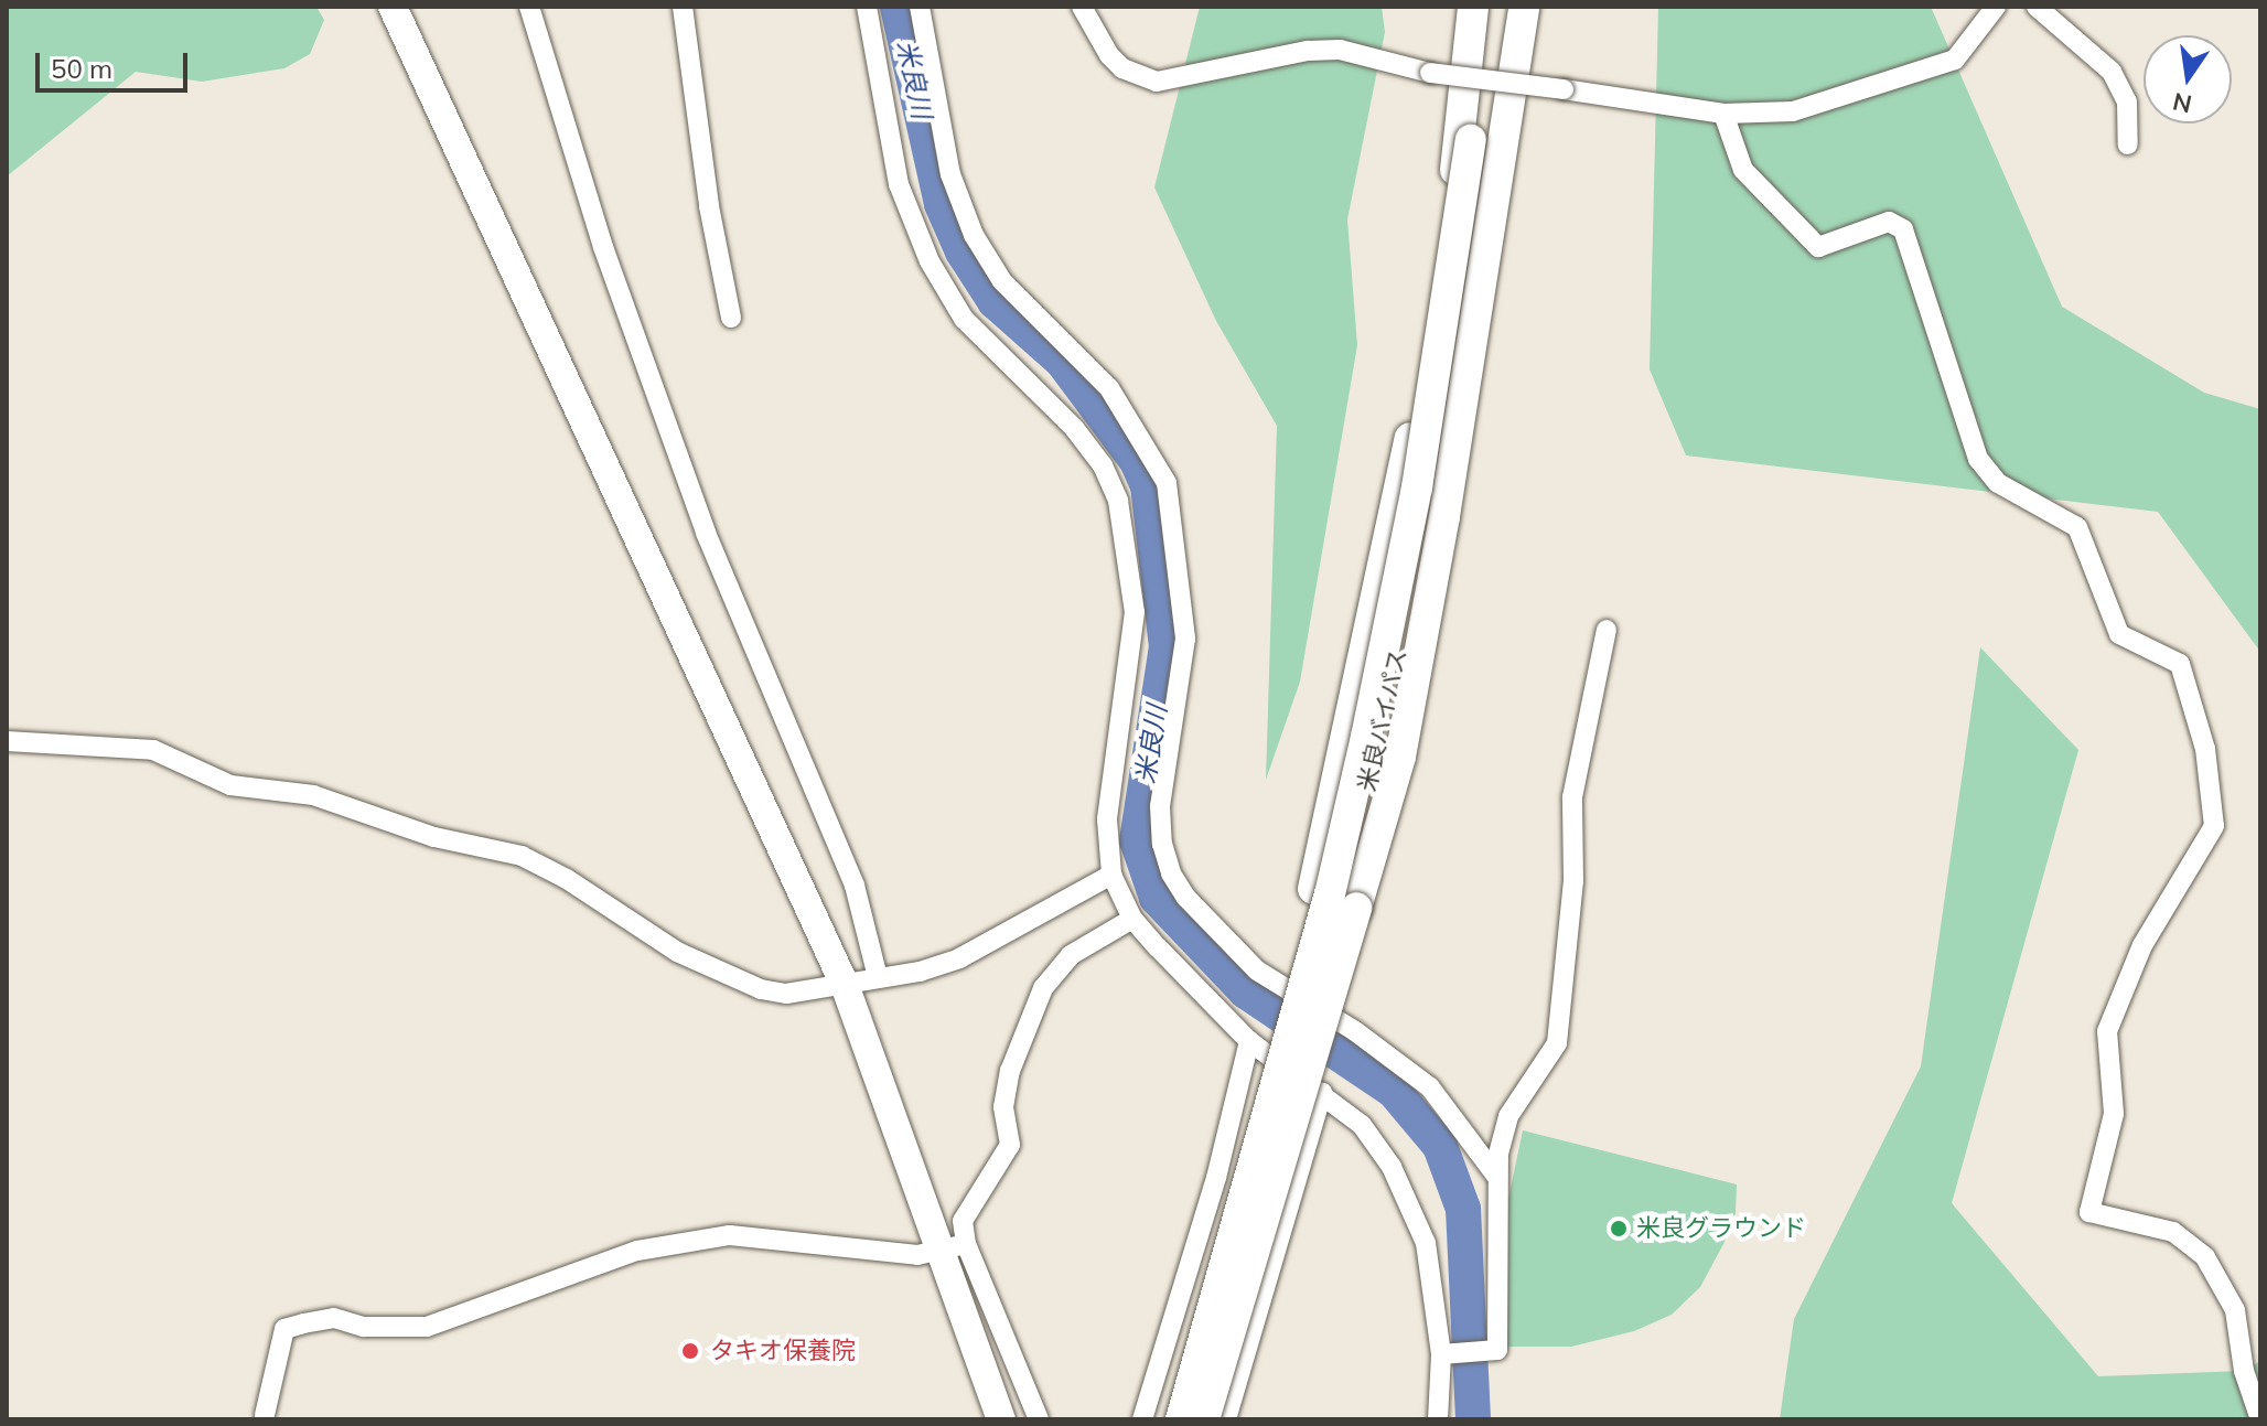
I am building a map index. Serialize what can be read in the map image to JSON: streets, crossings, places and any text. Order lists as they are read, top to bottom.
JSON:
{
  "streets": {
    "main road": ["米良バイパス"]
  },
  "water": ["米良川"],
  "places": ["米良グラウンド", "タキオ保養院"],
  "scale_bar": "50 m",
  "north": "bottom"
}
